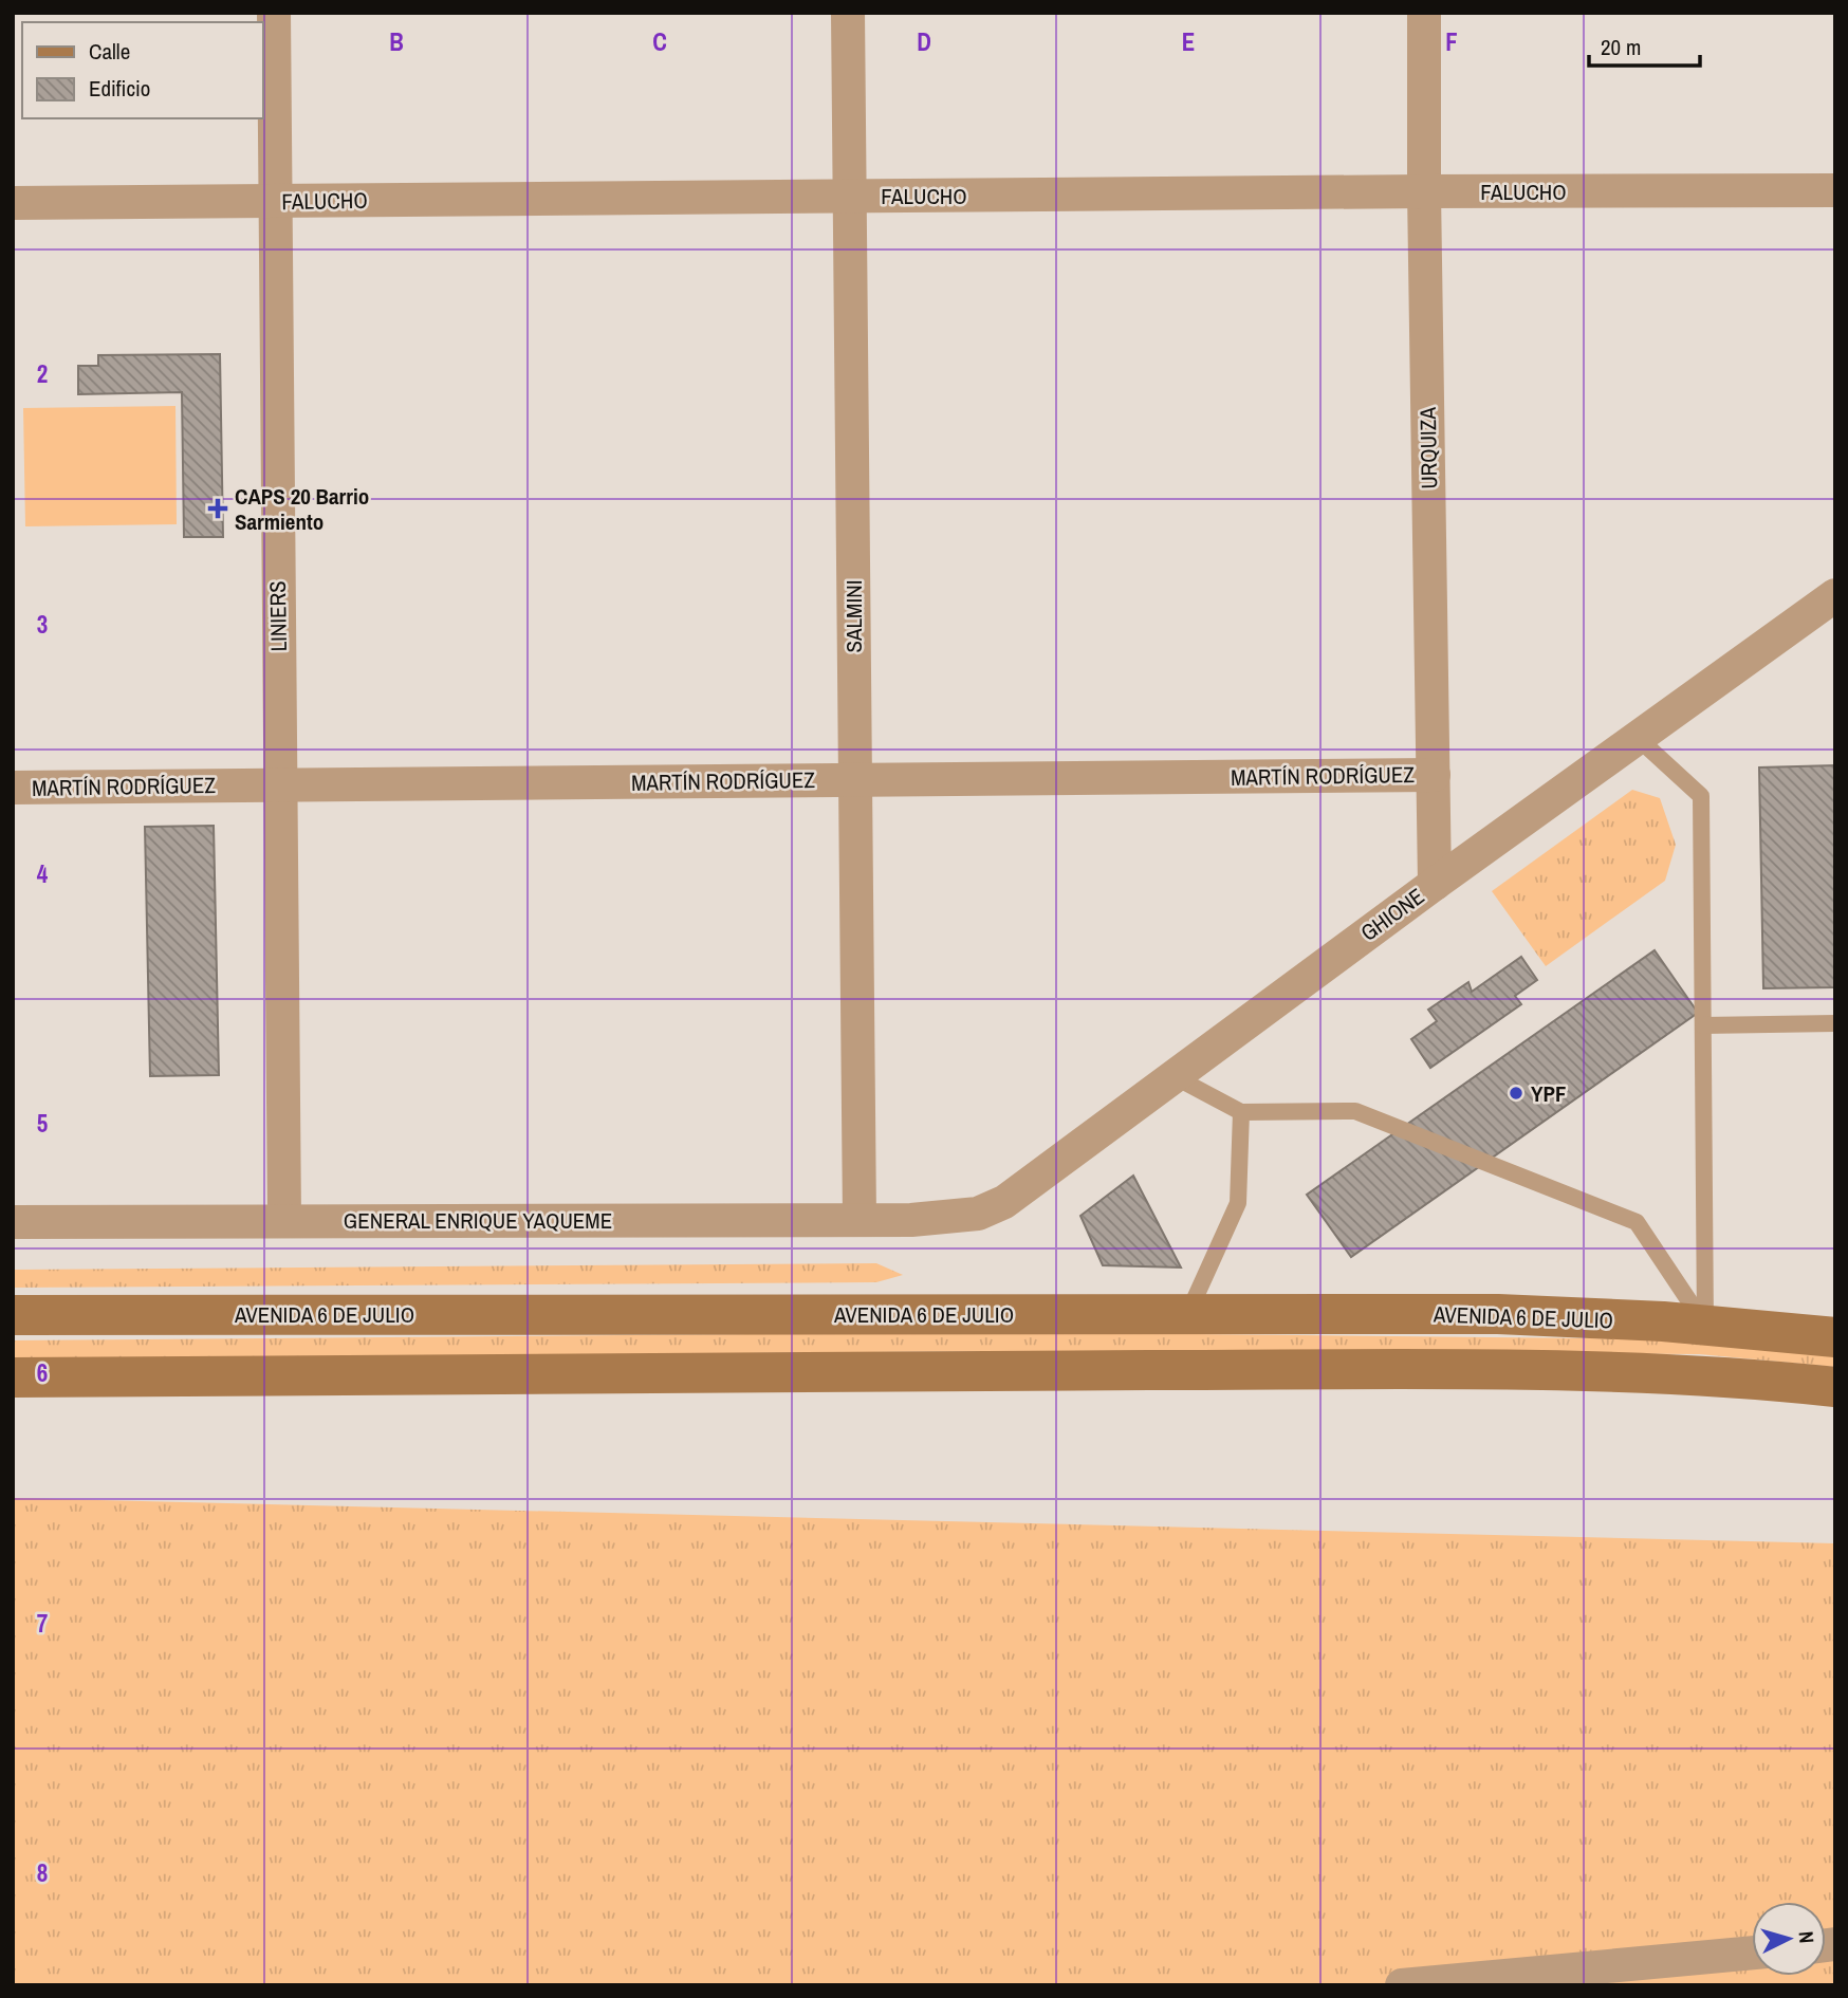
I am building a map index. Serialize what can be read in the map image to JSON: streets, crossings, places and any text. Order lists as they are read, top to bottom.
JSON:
{
  "streets": {
    "main road": ["AVENIDA 6 DE JULIO"],
    "street": [
      "FALUCHO",
      "URQUIZA",
      "LINIERS",
      "SALMINI",
      "MARTÍN RODRÍGUEZ",
      "GHIONE",
      "GENERAL ENRIQUE YAQUEME"
    ]
  },
  "crossings": [
    ["FALUCHO", "URQUIZA"],
    ["FALUCHO", "LINIERS"],
    ["FALUCHO", "SALMINI"],
    ["URQUIZA", "MARTÍN RODRÍGUEZ"],
    ["URQUIZA", "GHIONE"],
    ["LINIERS", "MARTÍN RODRÍGUEZ"],
    ["LINIERS", "GENERAL ENRIQUE YAQUEME"],
    ["SALMINI", "MARTÍN RODRÍGUEZ"],
    ["SALMINI", "GENERAL ENRIQUE YAQUEME"],
    ["GHIONE", "GENERAL ENRIQUE YAQUEME"]
  ],
  "places": {
    "health": ["CAPS 20 Barrio Sarmiento"],
    "other": ["YPF"]
  },
  "legend": ["Calle", "Edificio"],
  "scale_bar": "20 m",
  "north": "right",
  "grid": {
    "columns": [
      "B",
      "C",
      "D",
      "E",
      "F"
    ],
    "rows": [
      "2",
      "3",
      "4",
      "5",
      "6",
      "7",
      "8"
    ]
  }
}
